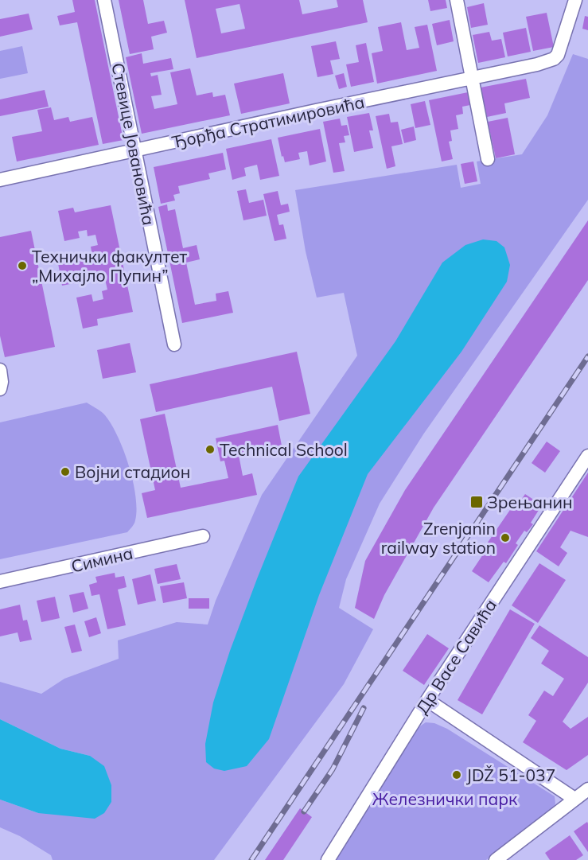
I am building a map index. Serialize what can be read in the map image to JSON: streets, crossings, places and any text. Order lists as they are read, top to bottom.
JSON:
{
  "streets": {
    "street": [
      "Ђорђа Стратимировића",
      "Стевице Јовановића",
      "Симина",
      "Др Васе Савића"
    ]
  },
  "crossings": [
    ["Ђорђа Стратимировића", "Стевице Јовановића"]
  ],
  "parks": ["Железнички парк"],
  "places": {
    "other": [
      "Технички факултет „Михајло Пупин”",
      "Technical School",
      "Војни стадион",
      "Zrenjanin railway station",
      "JDŽ 51-037"
    ],
    "transit": ["Зрењанин"]
  }
}
